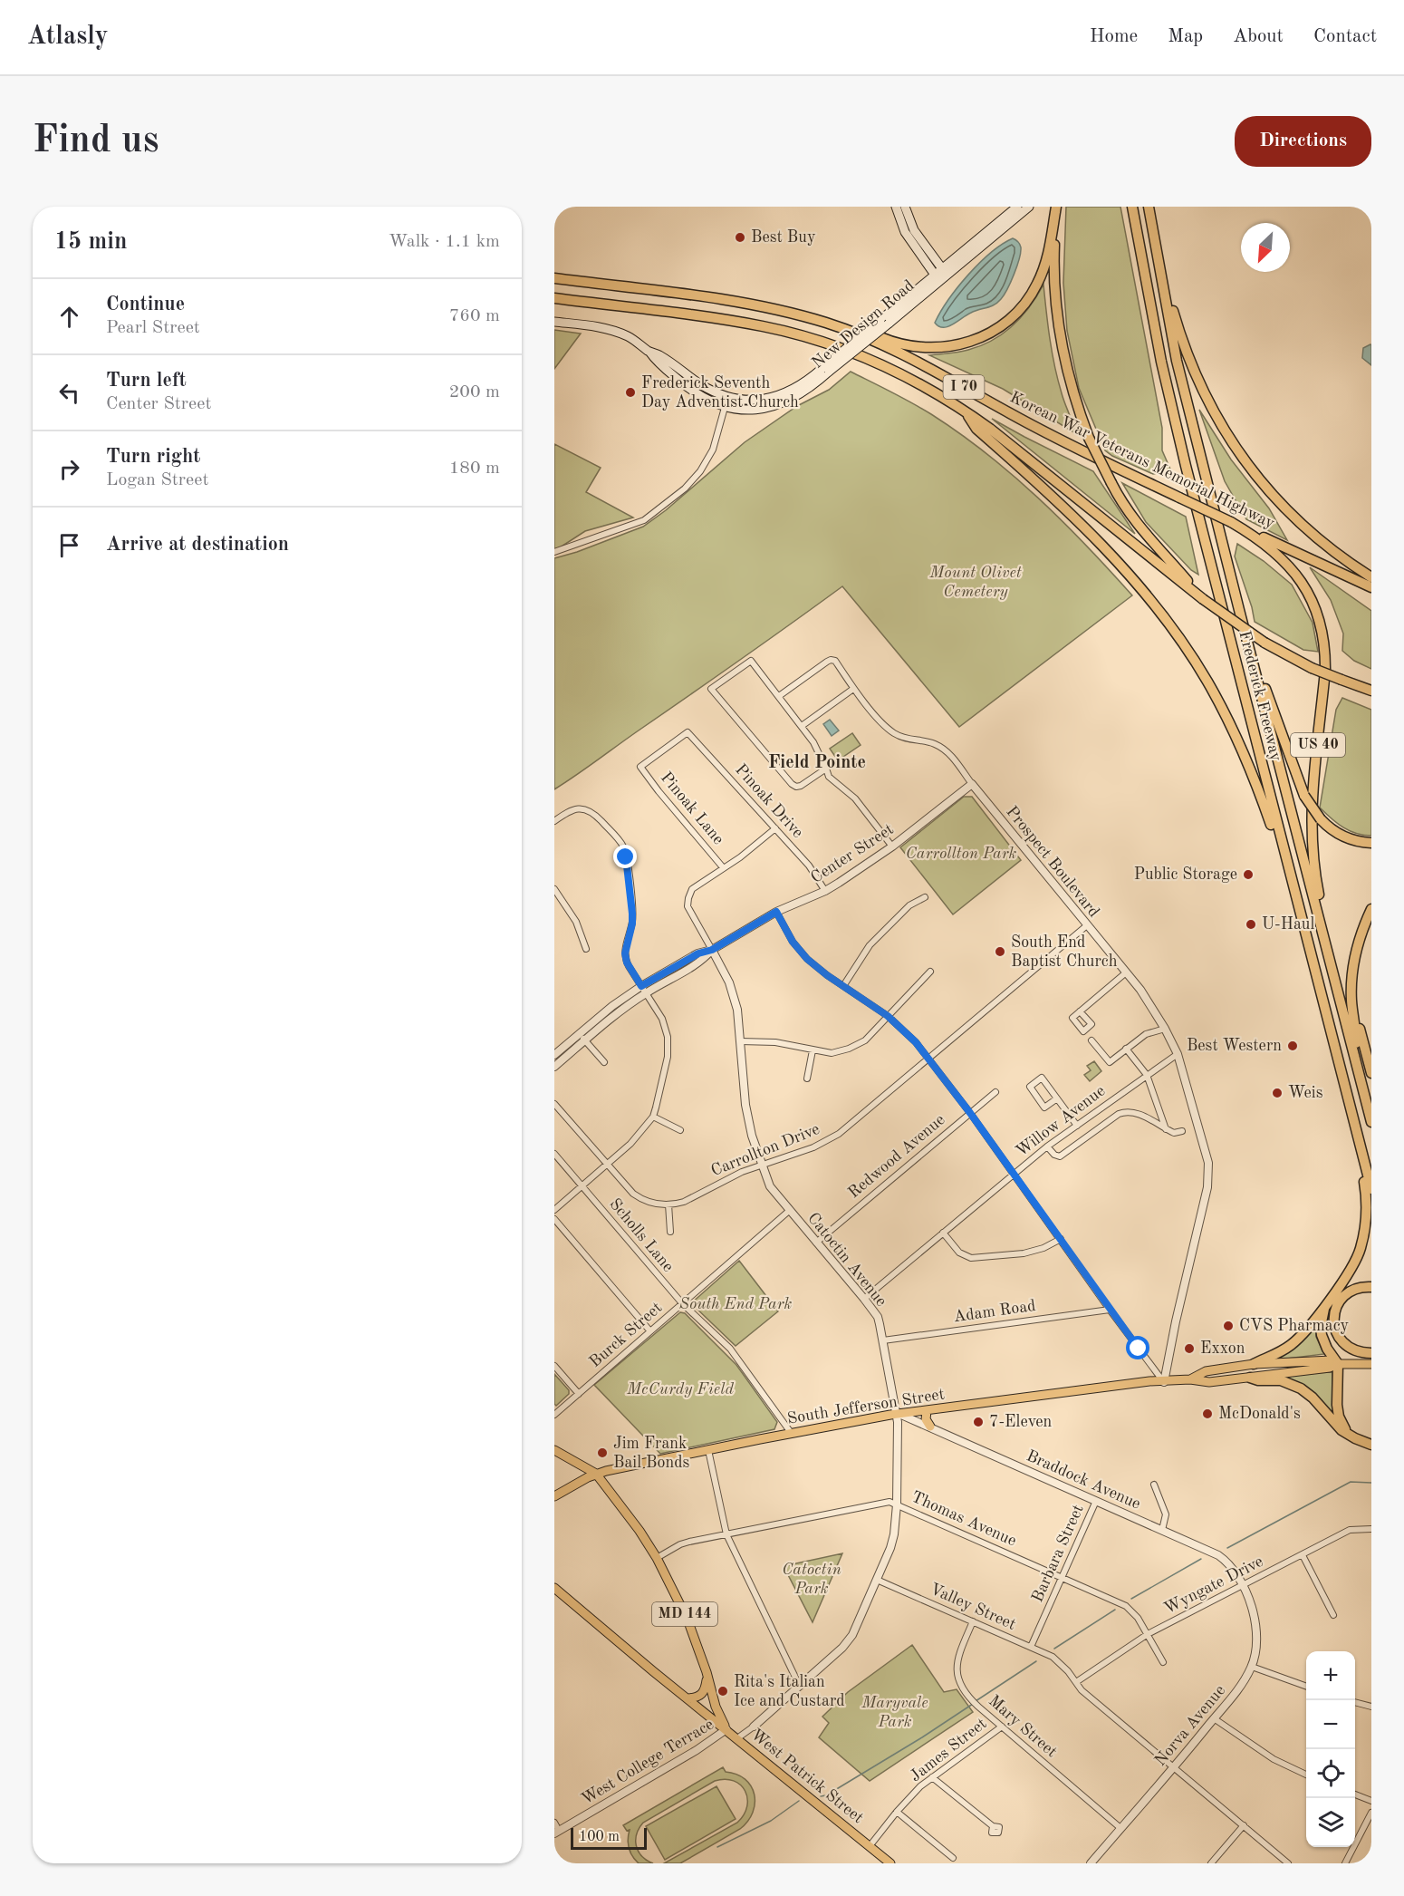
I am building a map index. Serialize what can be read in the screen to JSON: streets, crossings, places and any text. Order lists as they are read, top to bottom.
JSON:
{
  "streets": {
    "highway": [
      "I 70",
      "Korean War Veterans Memorial Highway",
      "Frederick Freeway",
      "US 40"
    ],
    "main road": [
      "New Design Road",
      "South Jefferson Street",
      "MD 144",
      "West Patrick Street"
    ],
    "street": [
      "Pinoak Drive",
      "Pinoak Lane",
      "Center Street",
      "Prospect Boulevard",
      "Willow Avenue",
      "Carrollton Drive",
      "Redwood Avenue",
      "Scholls Lane",
      "Catoctin Avenue",
      "Adam Road",
      "Burck Street",
      "Braddock Avenue",
      "Thomas Avenue",
      "Barbara Street",
      "Wyngate Drive",
      "Valley Street",
      "Norva Avenue",
      "Mary Street",
      "James Street",
      "West College Terrace"
    ]
  },
  "crossings": [
    ["Korean War Veterans Memorial Highway", "US 40"],
    ["Frederick Freeway", "US 40"],
    ["Pinoak Drive", "Pinoak Lane"],
    ["Pinoak Drive", "Center Street"],
    ["Center Street", "Prospect Boulevard"],
    ["Center Street", "Catoctin Avenue"],
    ["Prospect Boulevard", "Willow Avenue"],
    ["Prospect Boulevard", "Carrollton Drive"],
    ["Prospect Boulevard", "South Jefferson Street"],
    ["Willow Avenue", "Catoctin Avenue"],
    ["Carrollton Drive", "Catoctin Avenue"],
    ["Redwood Avenue", "Catoctin Avenue"],
    ["Scholls Lane", "Burck Street"],
    ["Scholls Lane", "South Jefferson Street"],
    ["Catoctin Avenue", "Adam Road"],
    ["Catoctin Avenue", "Burck Street"],
    ["Catoctin Avenue", "South Jefferson Street"],
    ["Catoctin Avenue", "Braddock Avenue"],
    ["Catoctin Avenue", "Thomas Avenue"],
    ["Catoctin Avenue", "Valley Street"],
    ["Catoctin Avenue", "West Patrick Street"],
    ["South Jefferson Street", "Braddock Avenue"],
    ["South Jefferson Street", "MD 144"],
    ["Braddock Avenue", "Barbara Street"],
    ["Braddock Avenue", "Wyngate Drive"],
    ["Braddock Avenue", "Norva Avenue"],
    ["Thomas Avenue", "Barbara Street"],
    ["Thomas Avenue", "Wyngate Drive"],
    ["Thomas Avenue", "MD 144"],
    ["Barbara Street", "Valley Street"],
    ["Wyngate Drive", "Valley Street"],
    ["Wyngate Drive", "Norva Avenue"],
    ["Valley Street", "Mary Street"],
    ["MD 144", "West College Terrace"],
    ["MD 144", "West Patrick Street"],
    ["Norva Avenue", "Mary Street"],
    ["Mary Street", "James Street"],
    ["James Street", "West Patrick Street"],
    ["West College Terrace", "West Patrick Street"]
  ],
  "districts": ["Field Pointe"],
  "parks": [
    "Mount Olivet Cemetery",
    "Carrollton Park",
    "South End Park",
    "McCurdy Field",
    "Catoctin Park",
    "Maryvale Park"
  ],
  "places": [
    "Best Buy",
    "Frederick Seventh Day Adventist Church",
    "Public Storage",
    "U-Haul",
    "South End Baptist Church",
    "Best Western",
    "Weis",
    "CVS Pharmacy",
    "Exxon",
    "McDonald's",
    "7-Eleven",
    "Jim Frank Bail Bonds",
    "Rita's Italian Ice and Custard"
  ],
  "scale_bar": "100 m",
  "north": "bottom left",
  "page": {
    "header": "Atlasly",
    "nav": [
      "Home",
      "Map",
      "About",
      "Contact"
    ],
    "buttons": "Directions",
    "title": "Find us",
    "heading": ["15 min", "Walk · 1.1 km"],
    "list": [
      ["Continue", "Pearl Street", "760 m"],
      ["Turn left", "Center Street", "200 m"],
      ["Turn right", "Logan Street", "180 m"],
      "Arrive at destination"
    ],
    "map_buttons": ["+", "−"],
    "scale": "100 m"
  }
}
